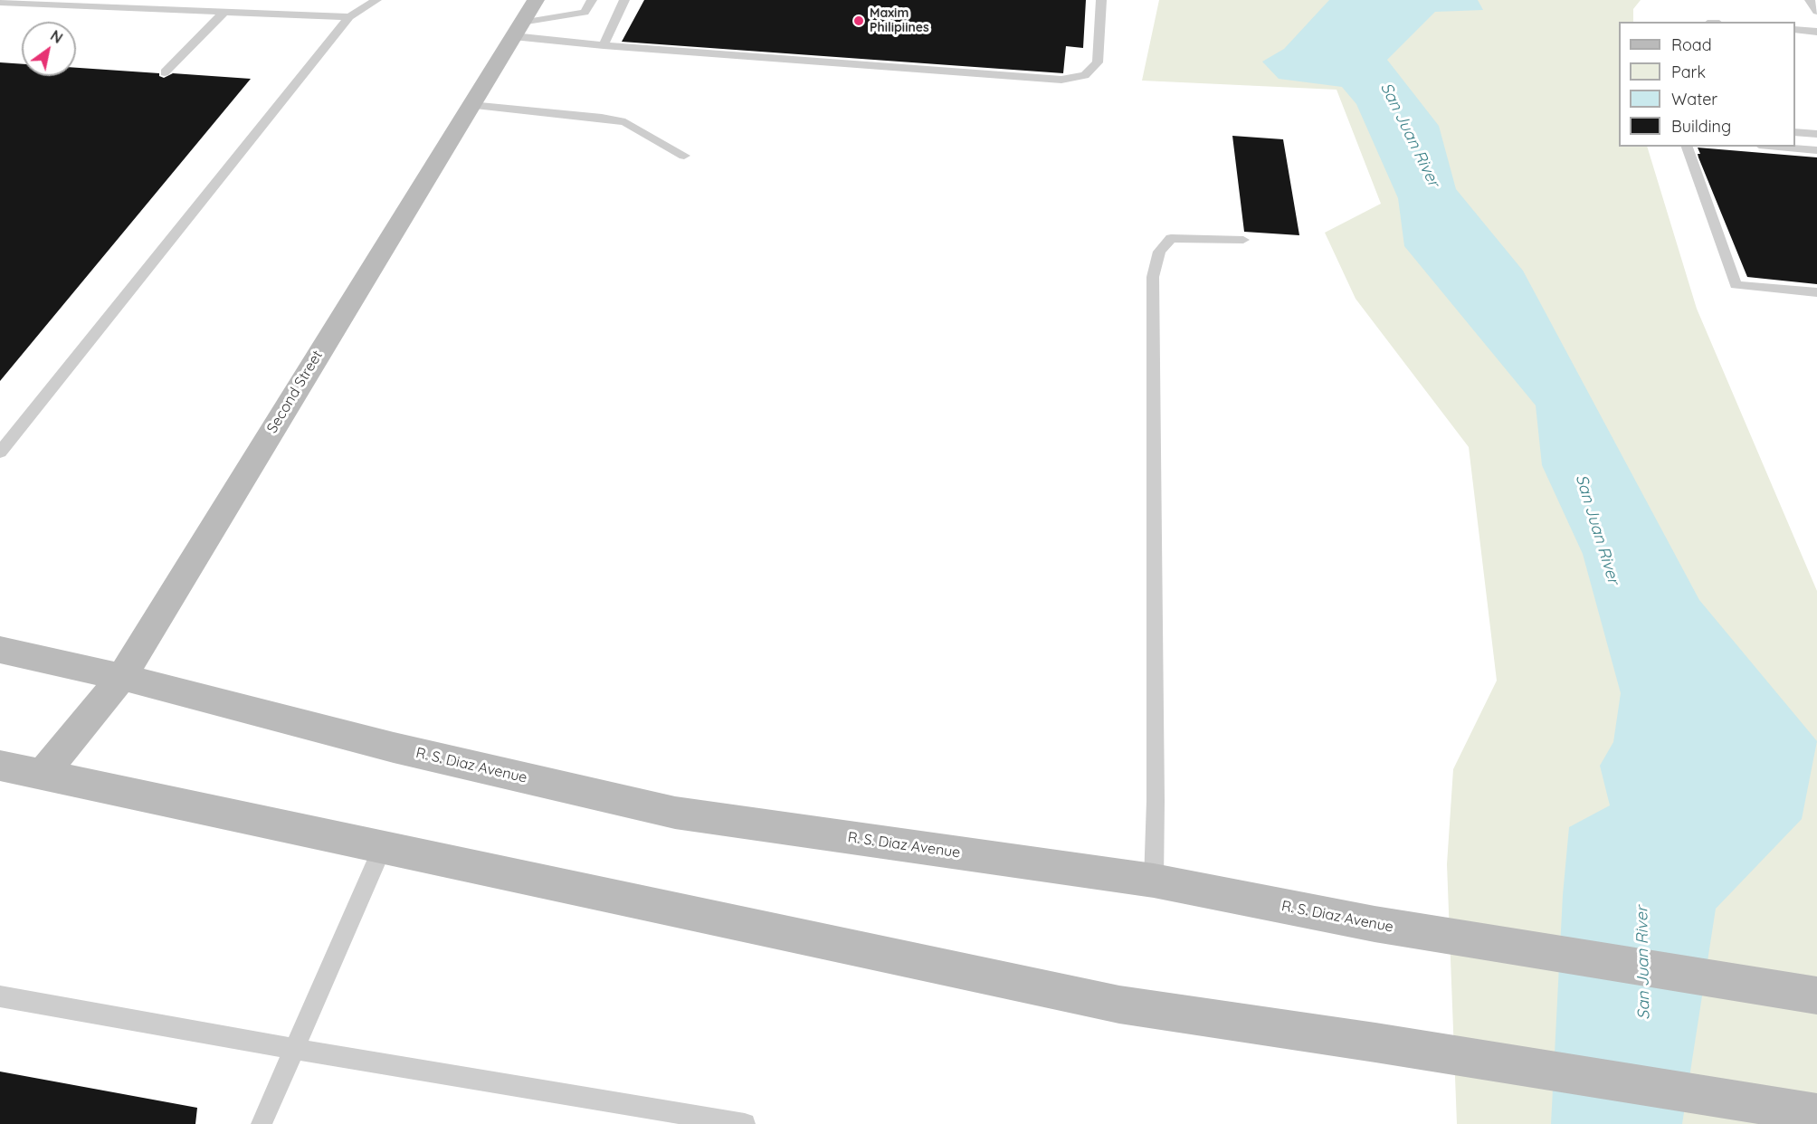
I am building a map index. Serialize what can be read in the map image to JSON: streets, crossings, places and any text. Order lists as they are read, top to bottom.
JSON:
{
  "streets": {
    "street": ["Second Street", "R. S. Diaz Avenue"]
  },
  "crossings": [
    ["Second Street", "R. S. Diaz Avenue"]
  ],
  "water": ["San Juan River"],
  "places": ["Maxim Philipiines"],
  "legend": [
    "Road",
    "Park",
    "Water",
    "Building"
  ],
  "north": "top right"
}
